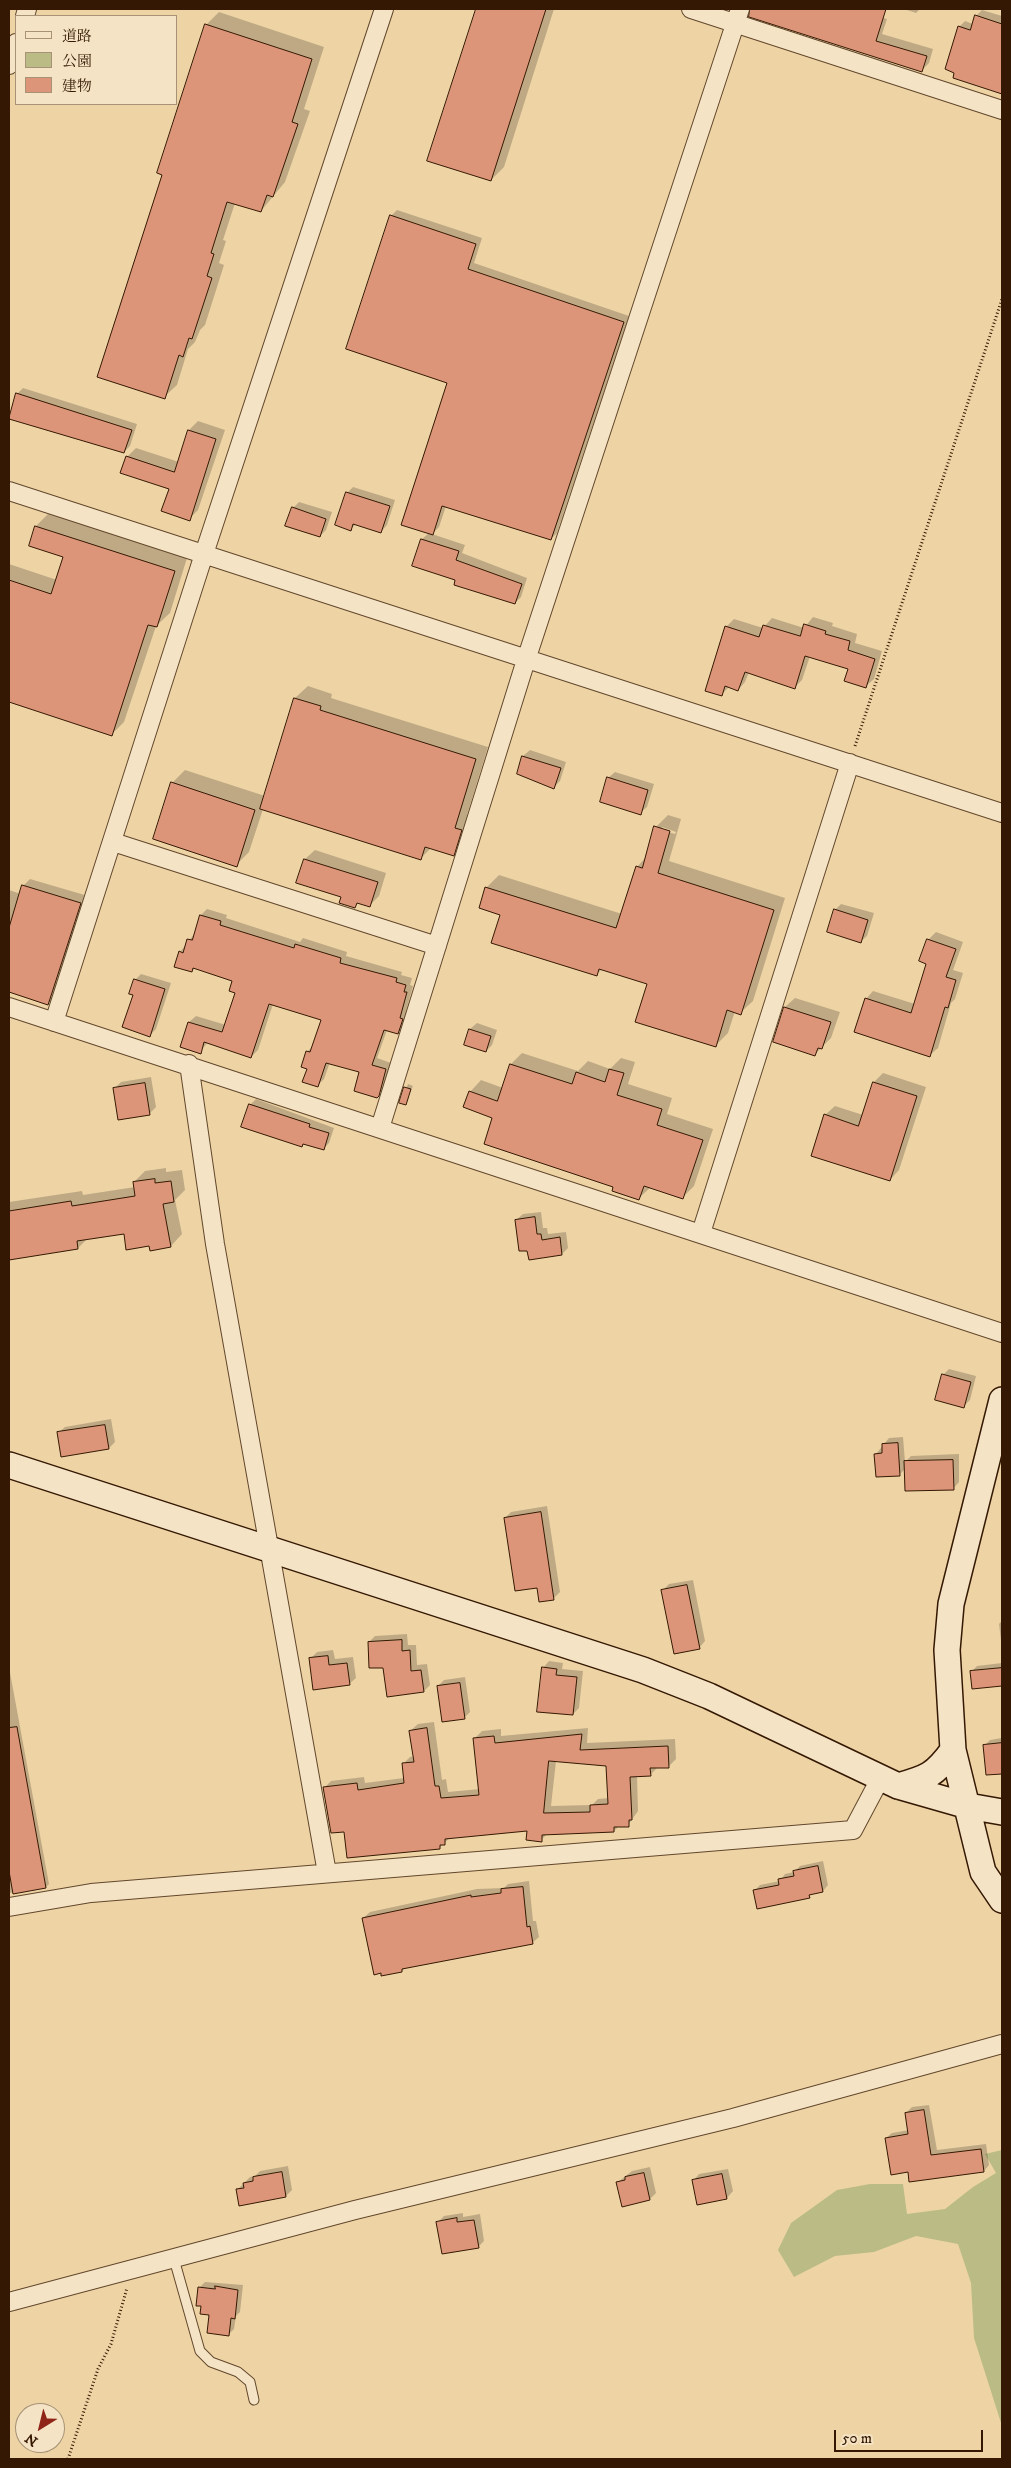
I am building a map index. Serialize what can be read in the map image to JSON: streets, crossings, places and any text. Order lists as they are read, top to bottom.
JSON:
{
  "legend": ["道路", "公園", "建物"],
  "scale_bar": "50 m",
  "north": "bottom left"
}
